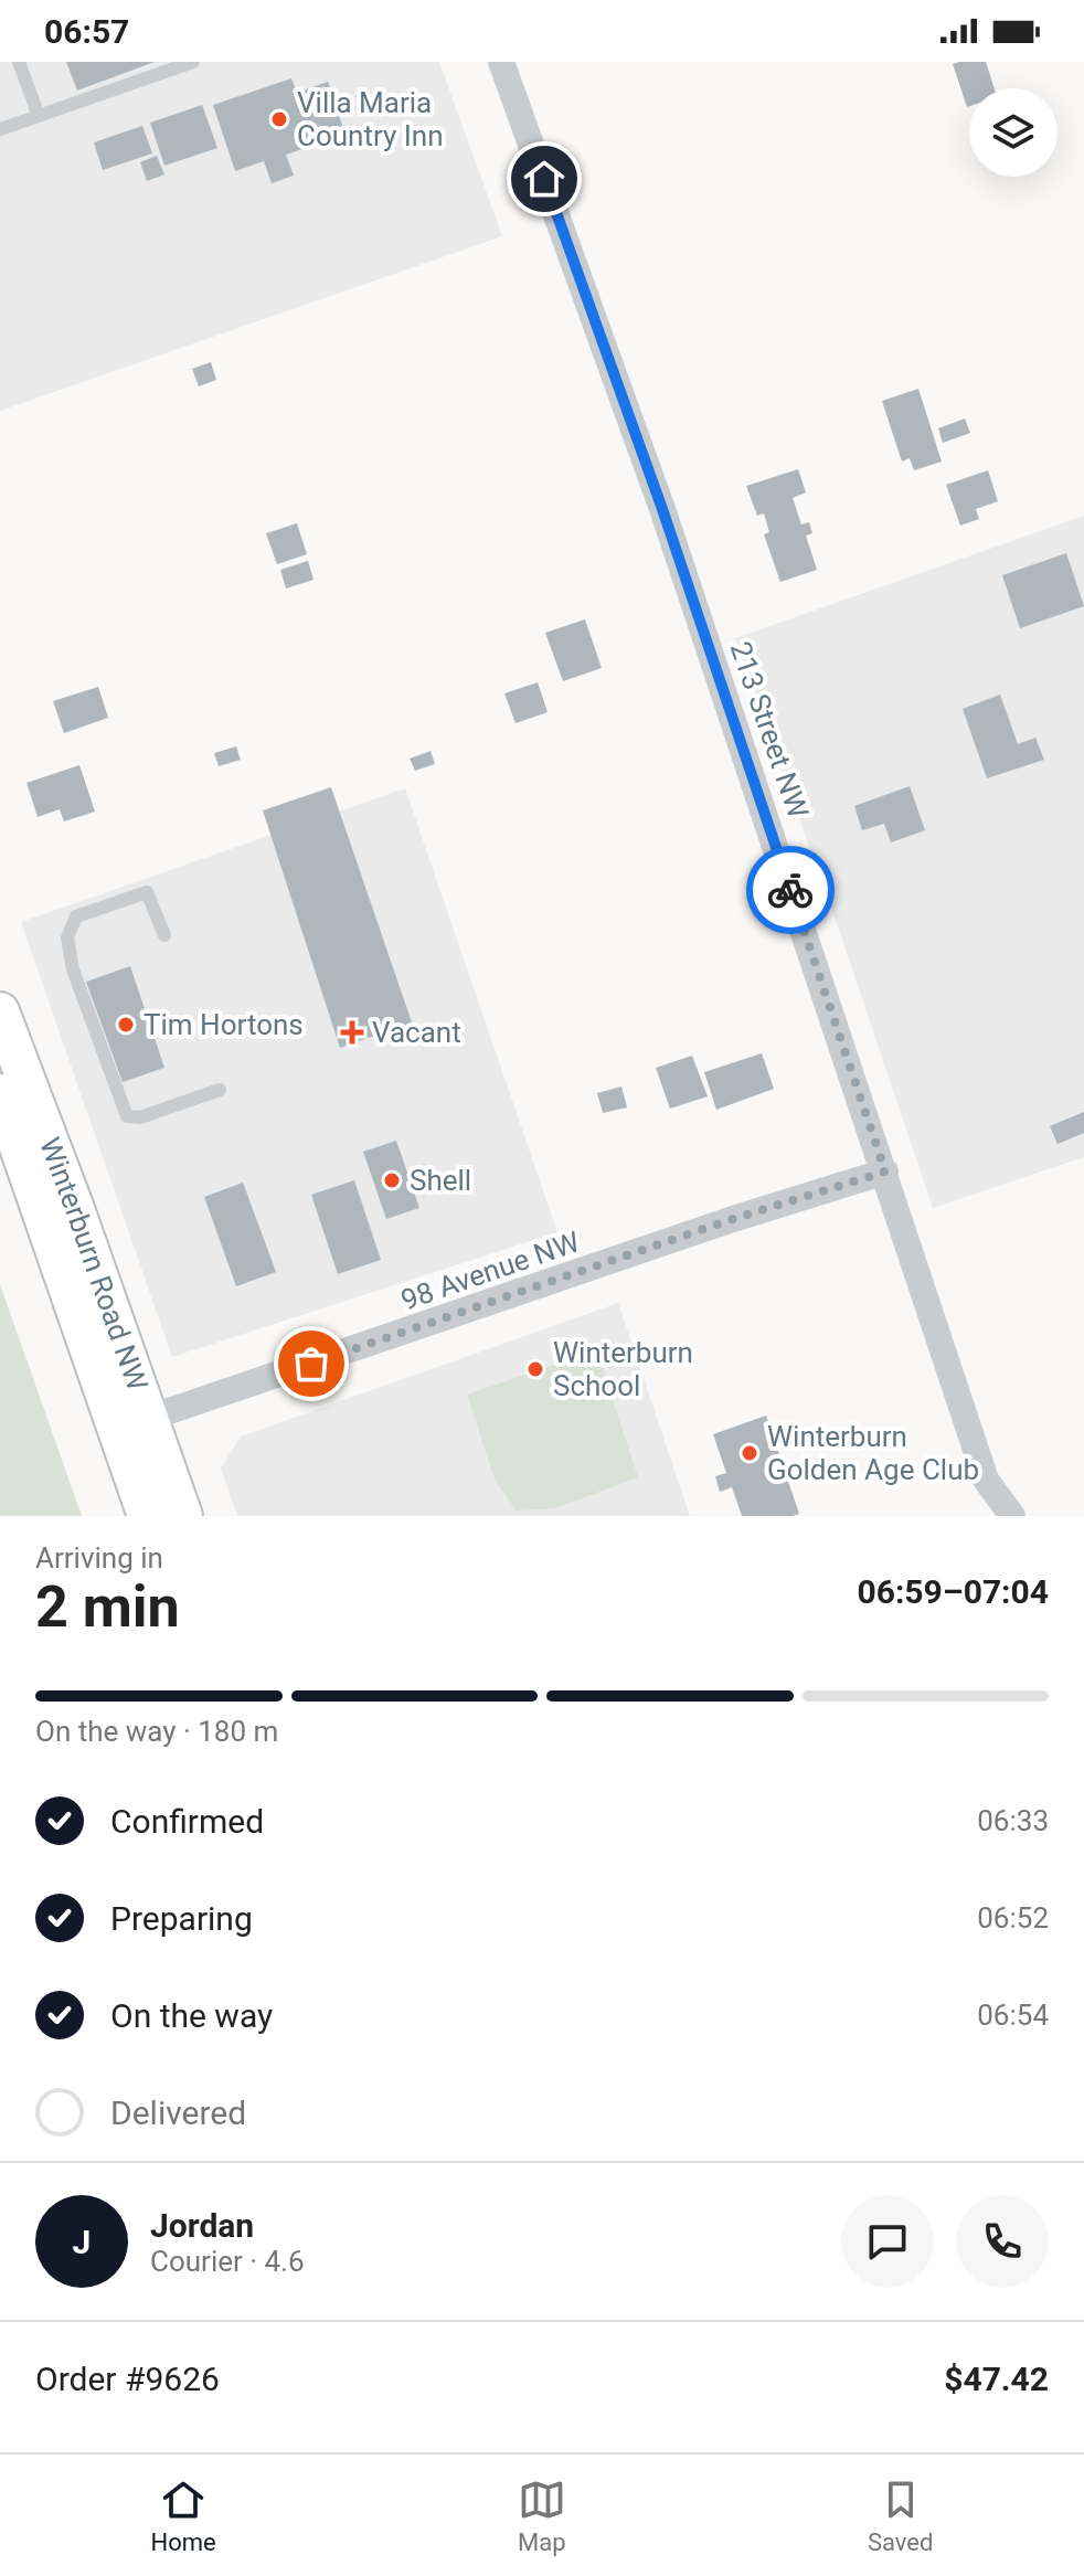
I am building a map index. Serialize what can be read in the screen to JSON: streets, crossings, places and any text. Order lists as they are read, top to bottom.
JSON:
{
  "streets": {
    "main road": ["Winterburn Road NW"],
    "street": ["213 Street NW", "98 Avenue NW"]
  },
  "crossings": [
    ["213 Street NW", "98 Avenue NW"],
    ["Winterburn Road NW", "98 Avenue NW"]
  ],
  "places": {
    "other": [
      "Villa Maria Country Inn",
      "Tim Hortons",
      "Shell",
      "Winterburn School",
      "Winterburn Golden Age Club"
    ],
    "health": ["Vacant"]
  },
  "page": {
    "status": "06:57",
    "heading": ["2 min", "Arriving in", "06:59–07:04"],
    "panel": [
      "Jordan",
      "Courier · 4.6",
      "Order #9626",
      "$47.42"
    ],
    "bar": "On the way · 180 m",
    "list": [
      ["Confirmed", "06:33"],
      ["Preparing", "06:52"],
      ["On the way", "06:54"],
      "Delivered"
    ],
    "round": "J",
    "tabs": ["Home", "Map", "Saved"]
  }
}
